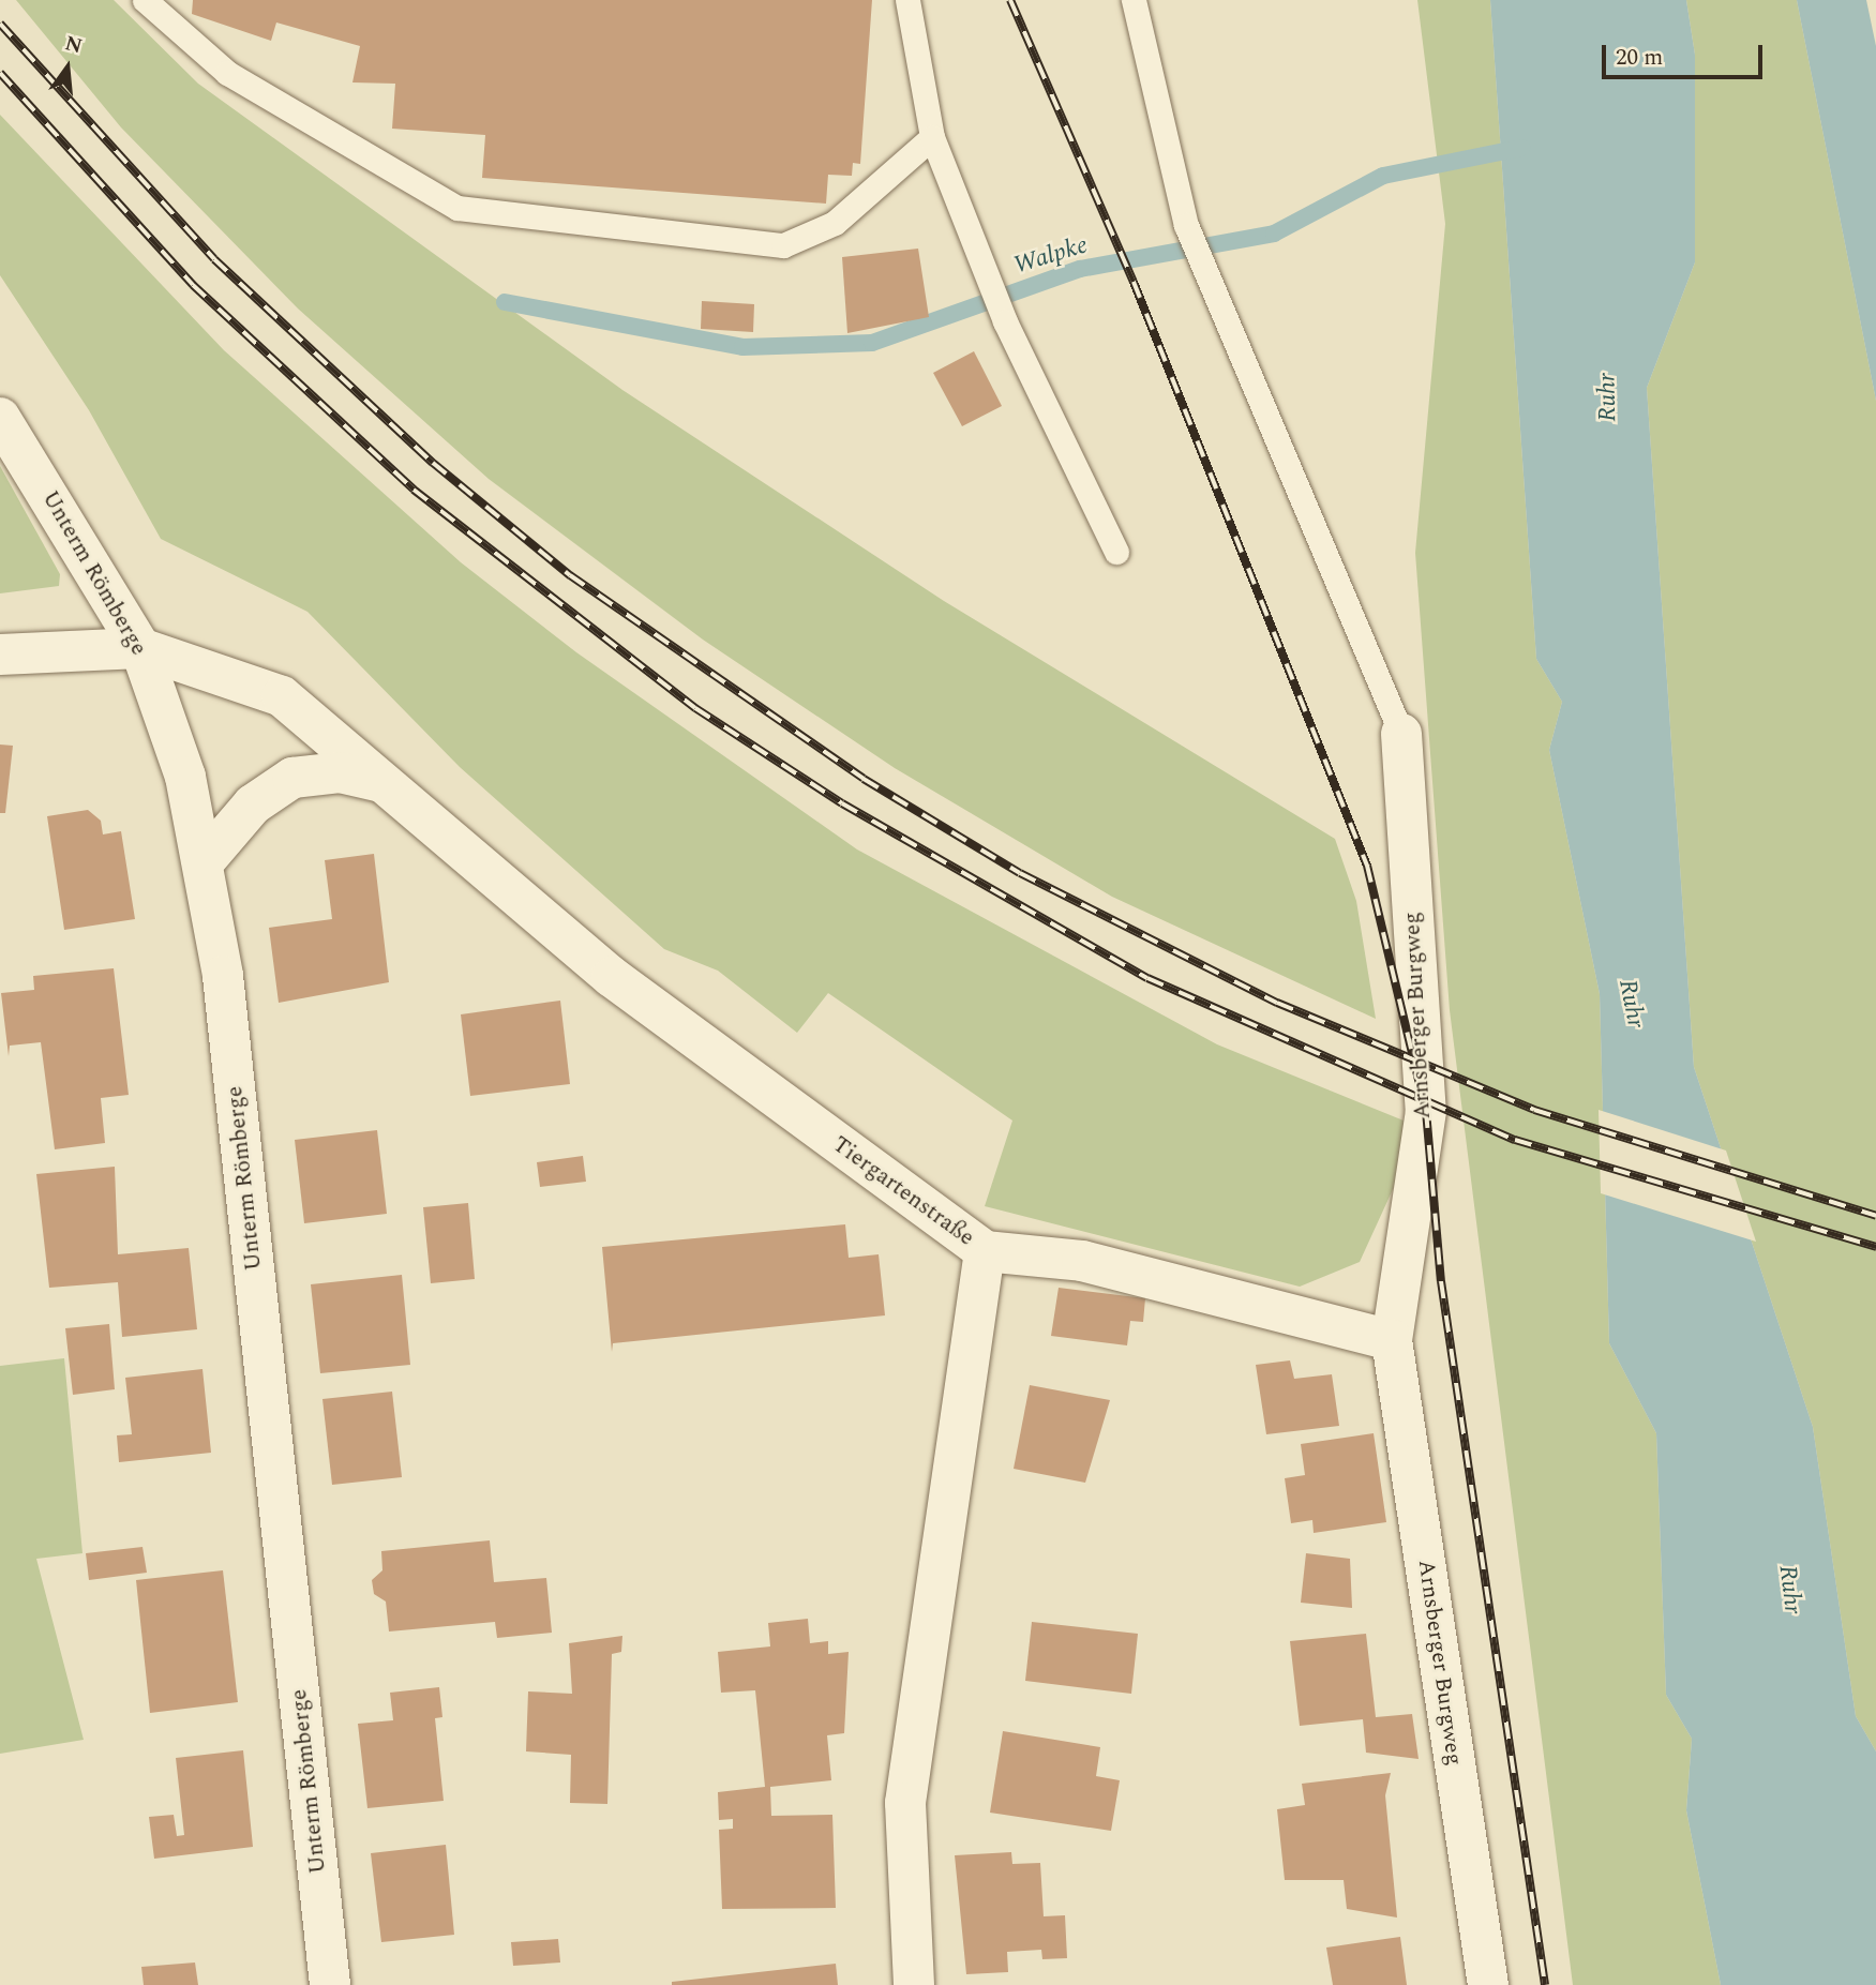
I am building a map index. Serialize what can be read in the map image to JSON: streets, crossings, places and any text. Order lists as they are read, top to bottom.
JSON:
{
  "streets": {
    "street": ["Unterm Römberge", "Arnsberger Burgweg", "Tiergartenstraße"]
  },
  "crossings": [
    ["Unterm Römberge", "Tiergartenstraße"]
  ],
  "water": ["Walpke", "Ruhr"],
  "scale_bar": "20 m",
  "north": "top"
}
